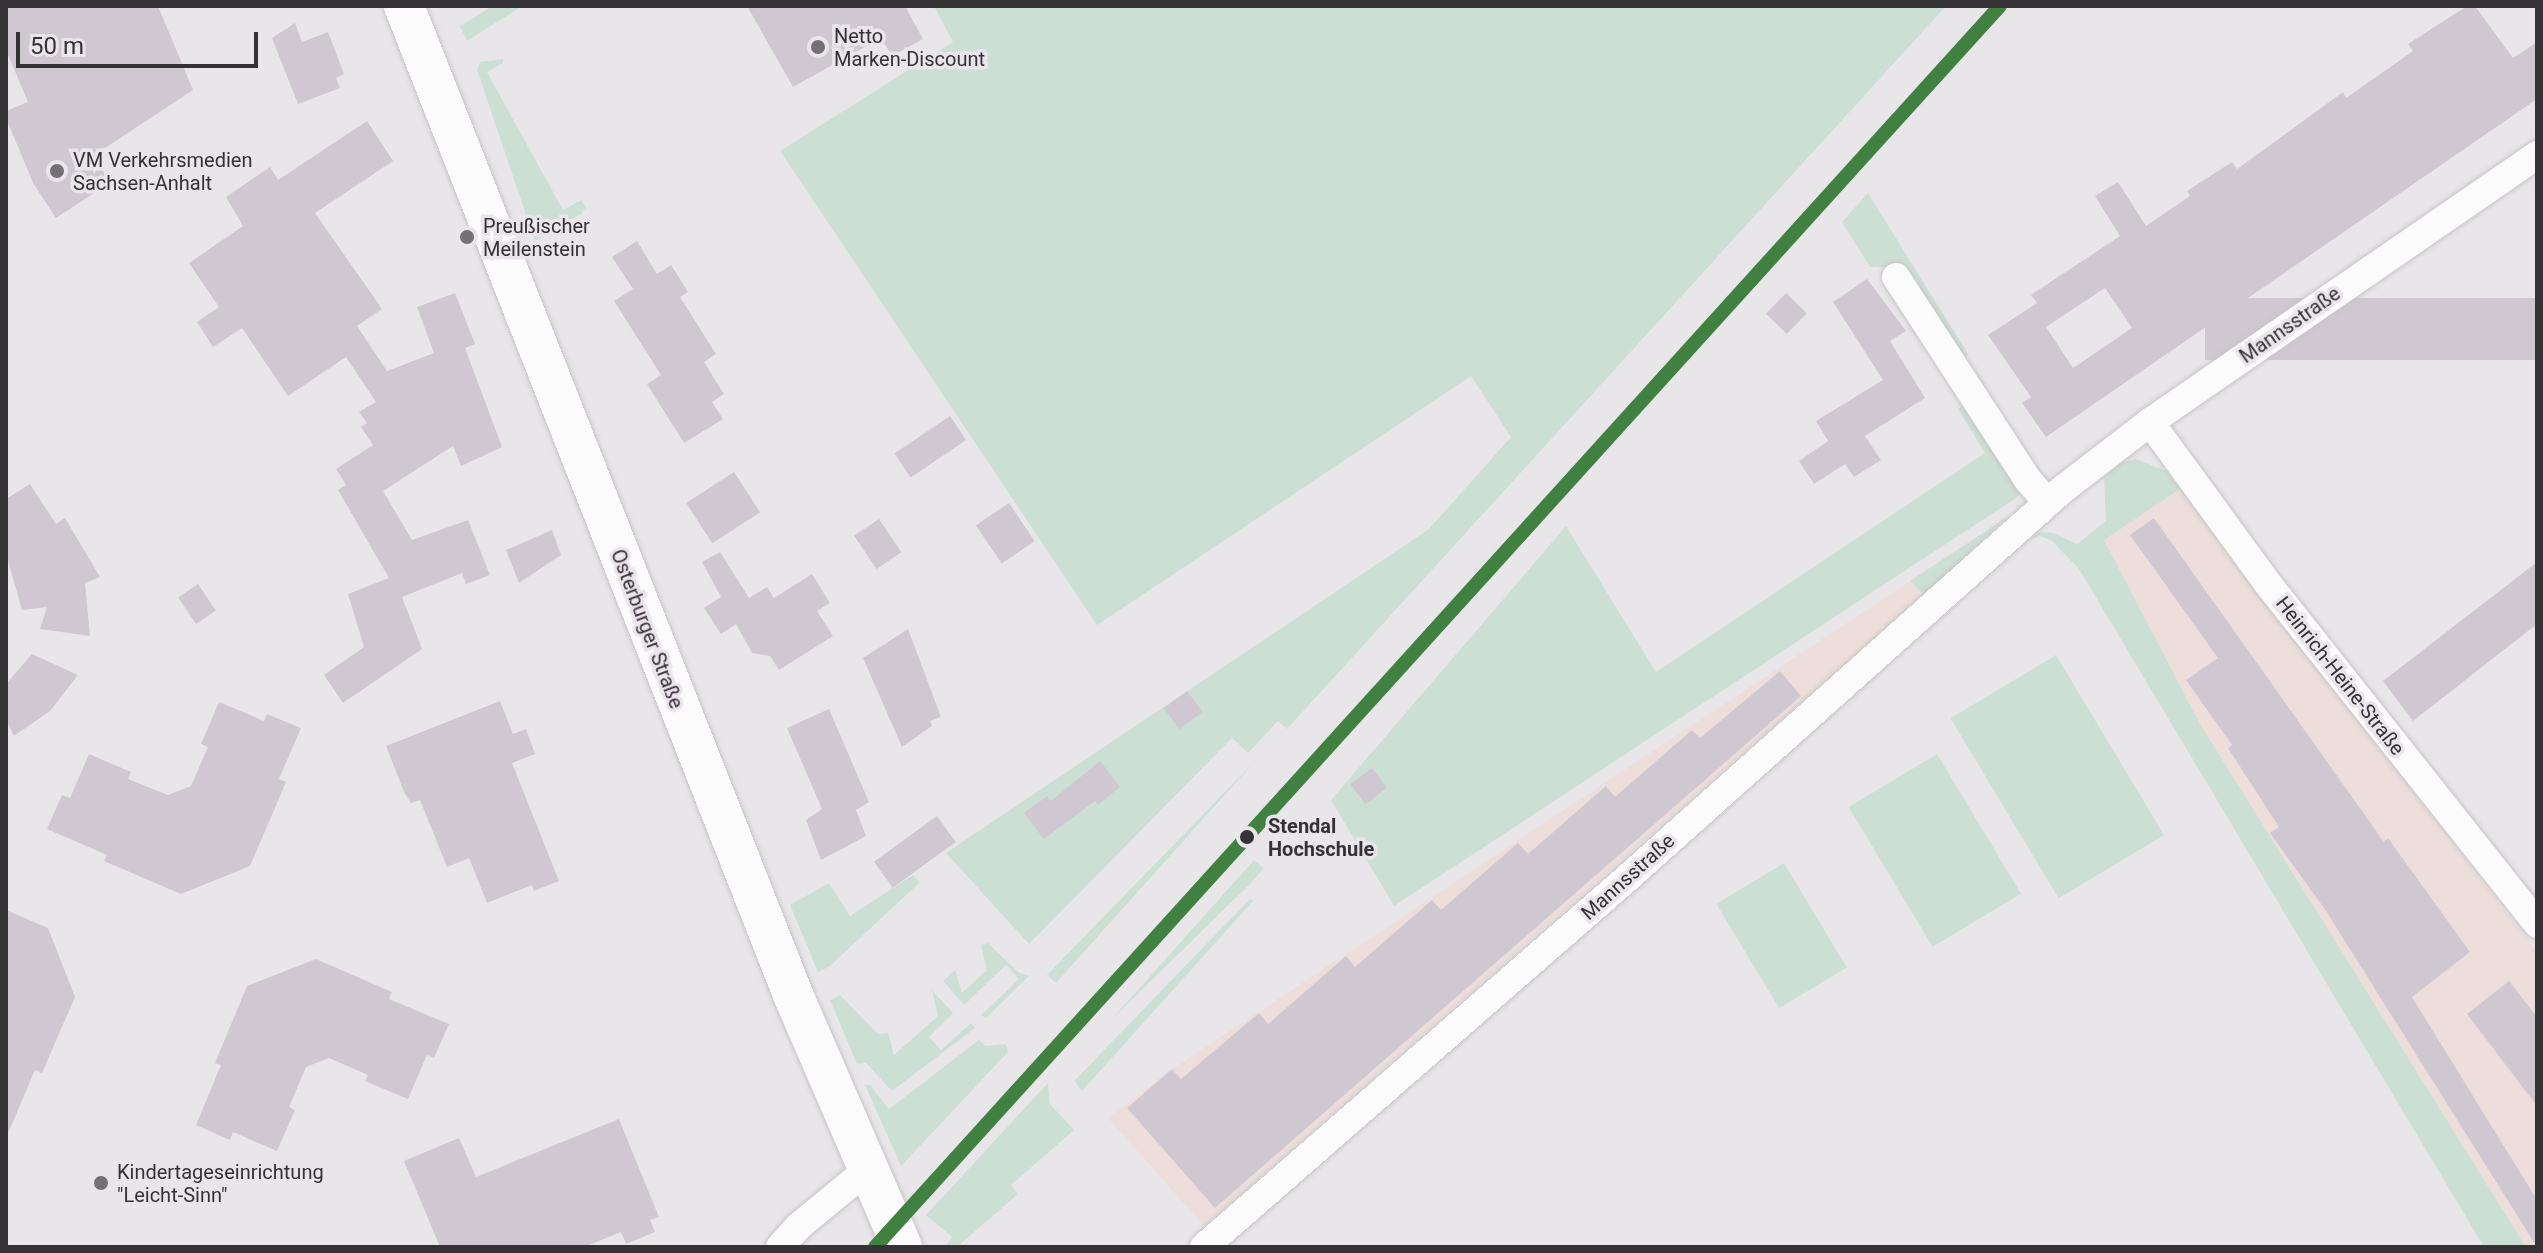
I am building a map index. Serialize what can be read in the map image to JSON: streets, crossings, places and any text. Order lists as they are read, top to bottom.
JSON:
{
  "streets": {
    "street": ["Mannsstraße", "Osterburger Straße", "Heinrich-Heine-Straße"]
  },
  "crossings": [
    ["Mannsstraße", "Heinrich-Heine-Straße"]
  ],
  "places": [
    "Netto Marken-Discount",
    "VM Verkehrsmedien Sachsen-Anhalt",
    "Preußischer Meilenstein",
    "Stendal Hochschule",
    "Kindertageseinrichtung \"Leicht-Sinn\""
  ],
  "scale_bar": "50 m"
}
